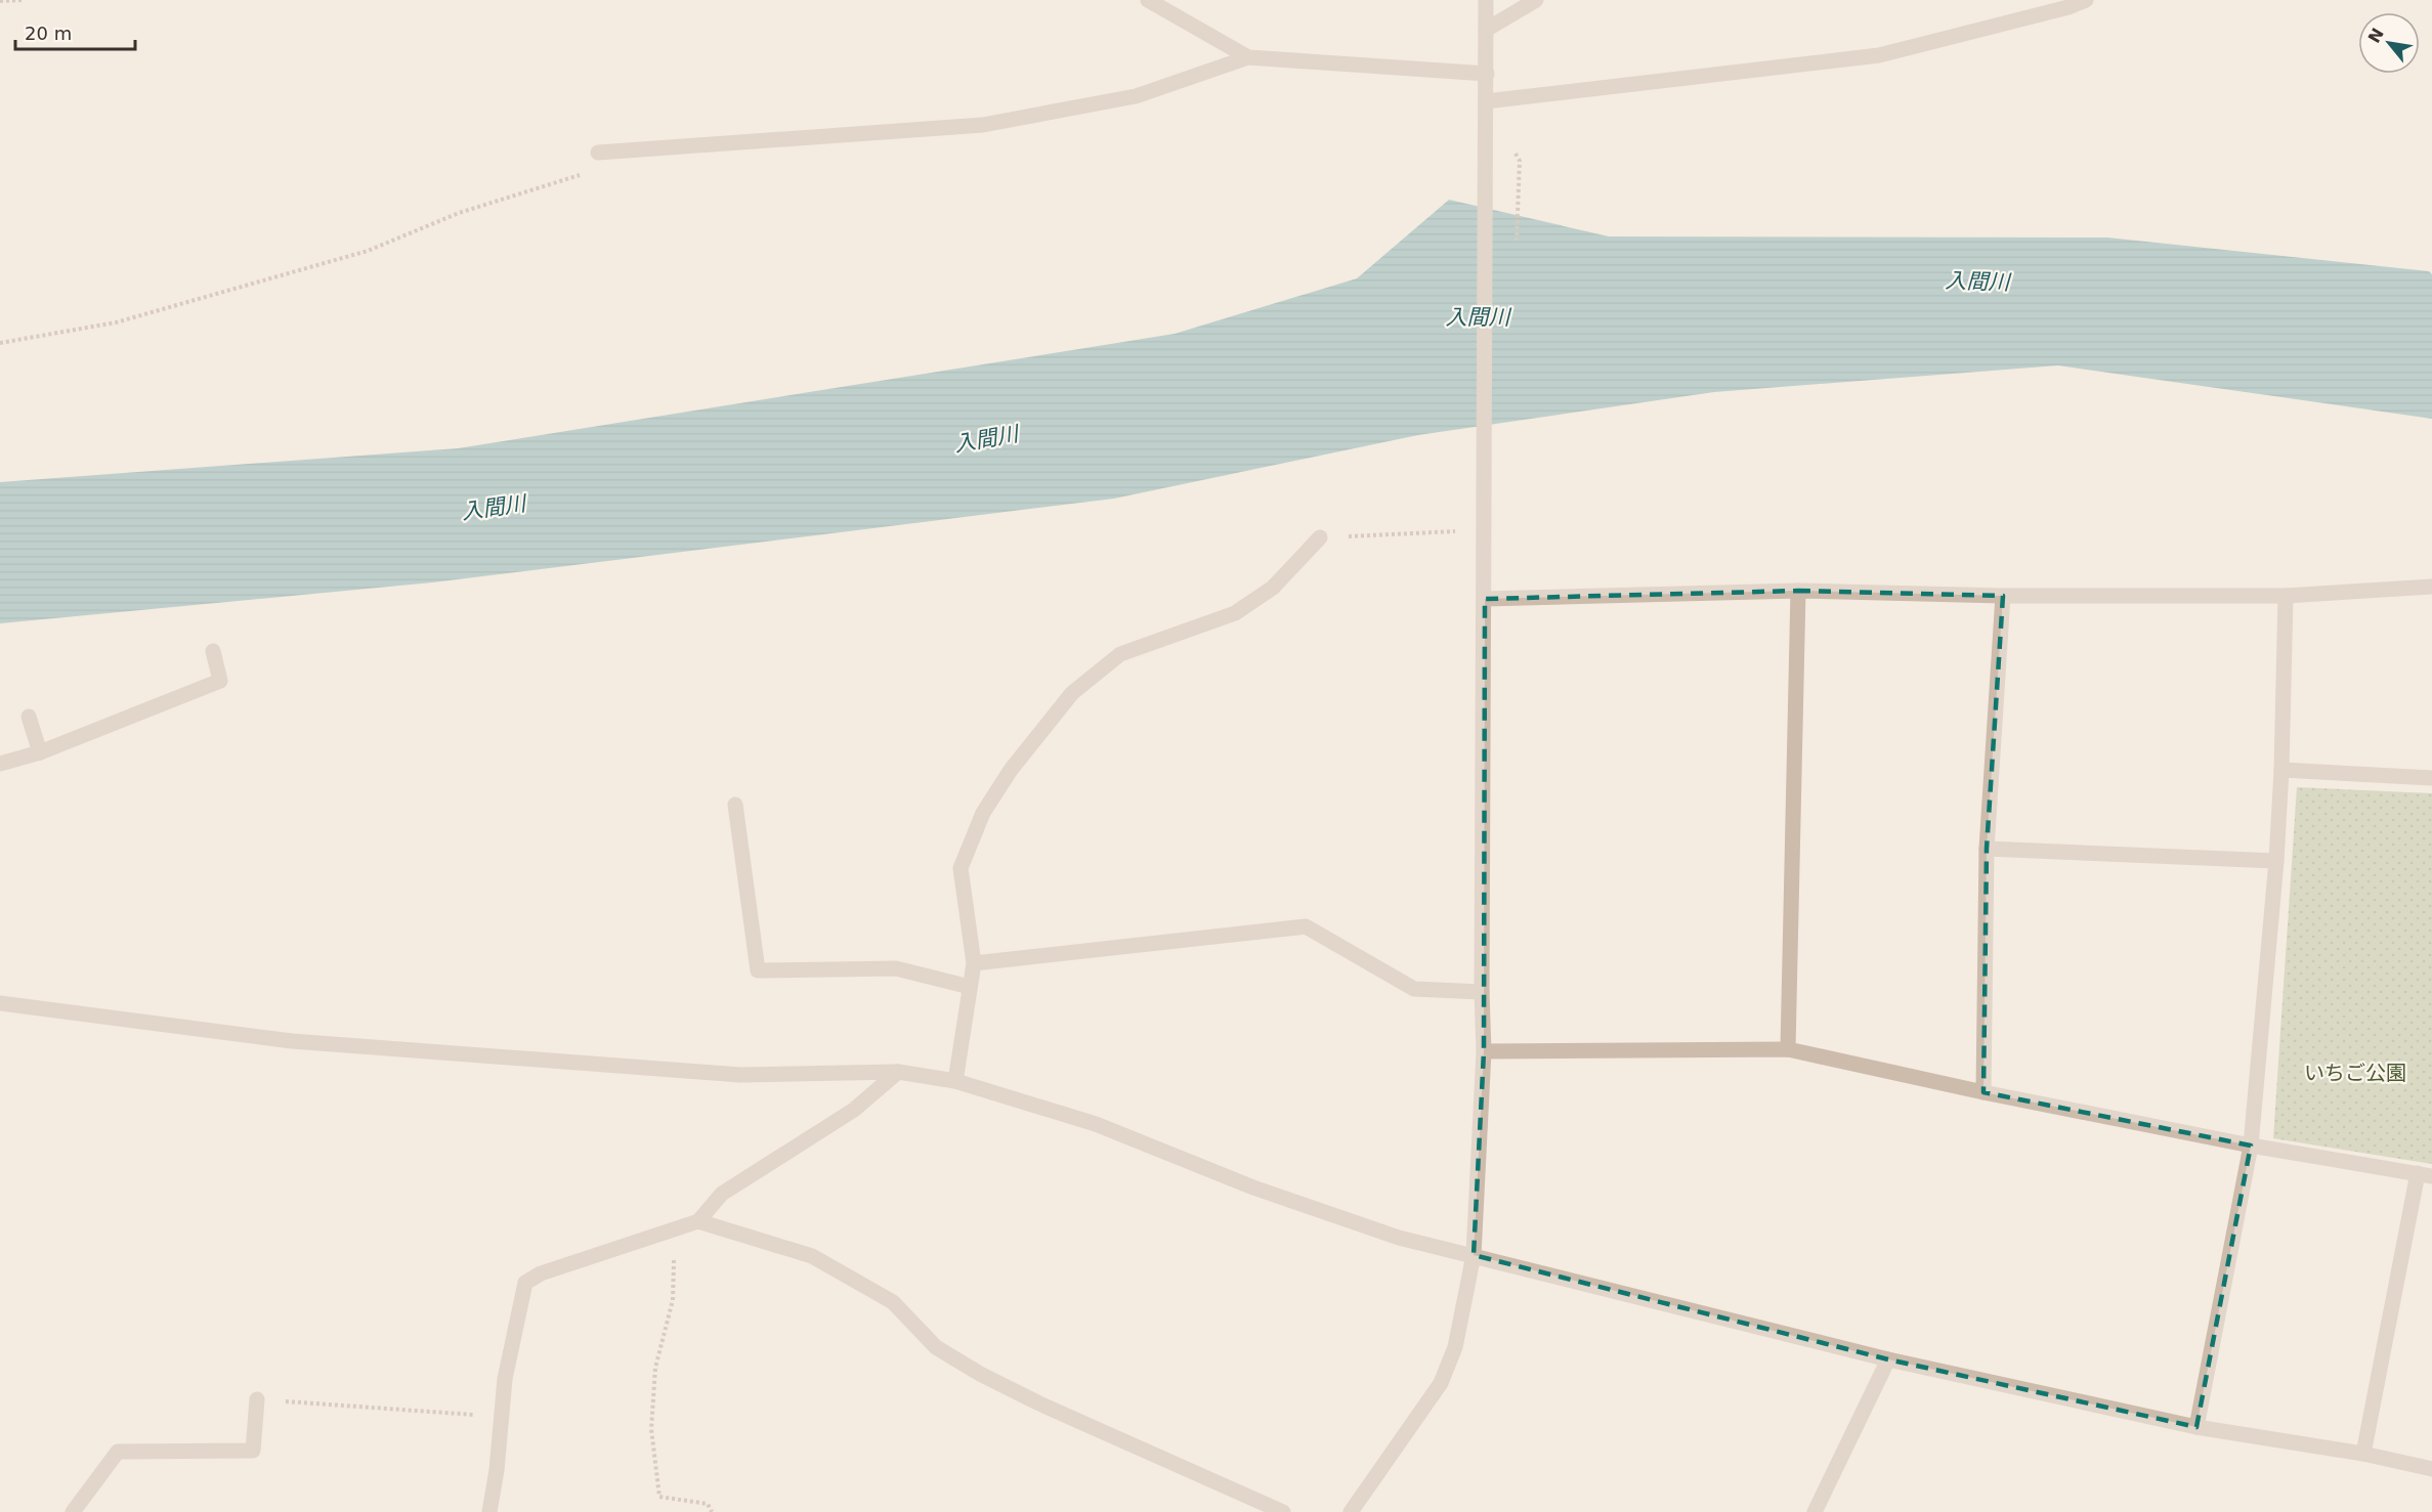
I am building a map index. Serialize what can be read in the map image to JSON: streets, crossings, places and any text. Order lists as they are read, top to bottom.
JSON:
{
  "water": ["入間川"],
  "parks": ["いちご公園"],
  "scale_bar": "20 m",
  "north": "top left"
}
